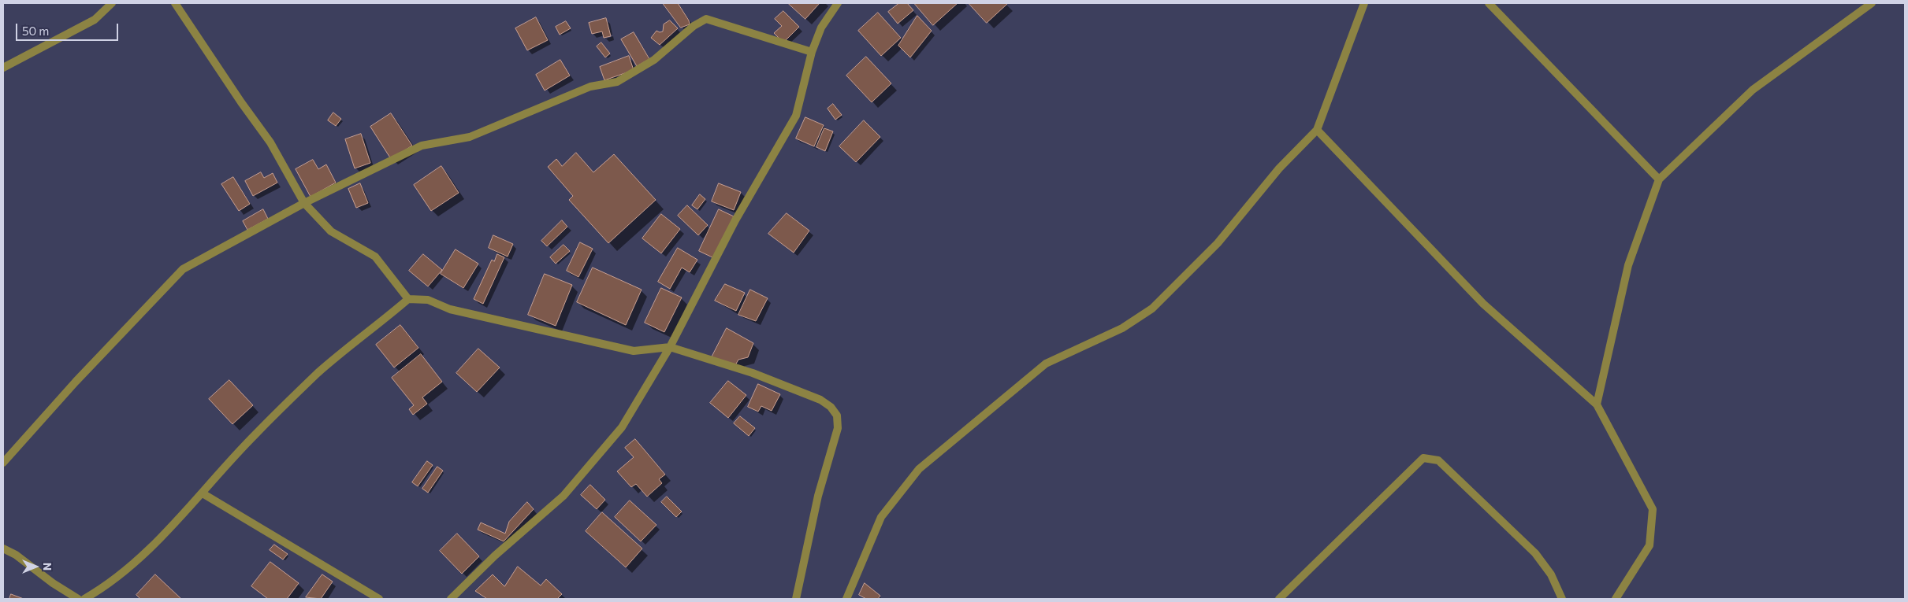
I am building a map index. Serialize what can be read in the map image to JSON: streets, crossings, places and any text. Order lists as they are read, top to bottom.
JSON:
{
  "scale_bar": "50 m",
  "north": "right"
}
